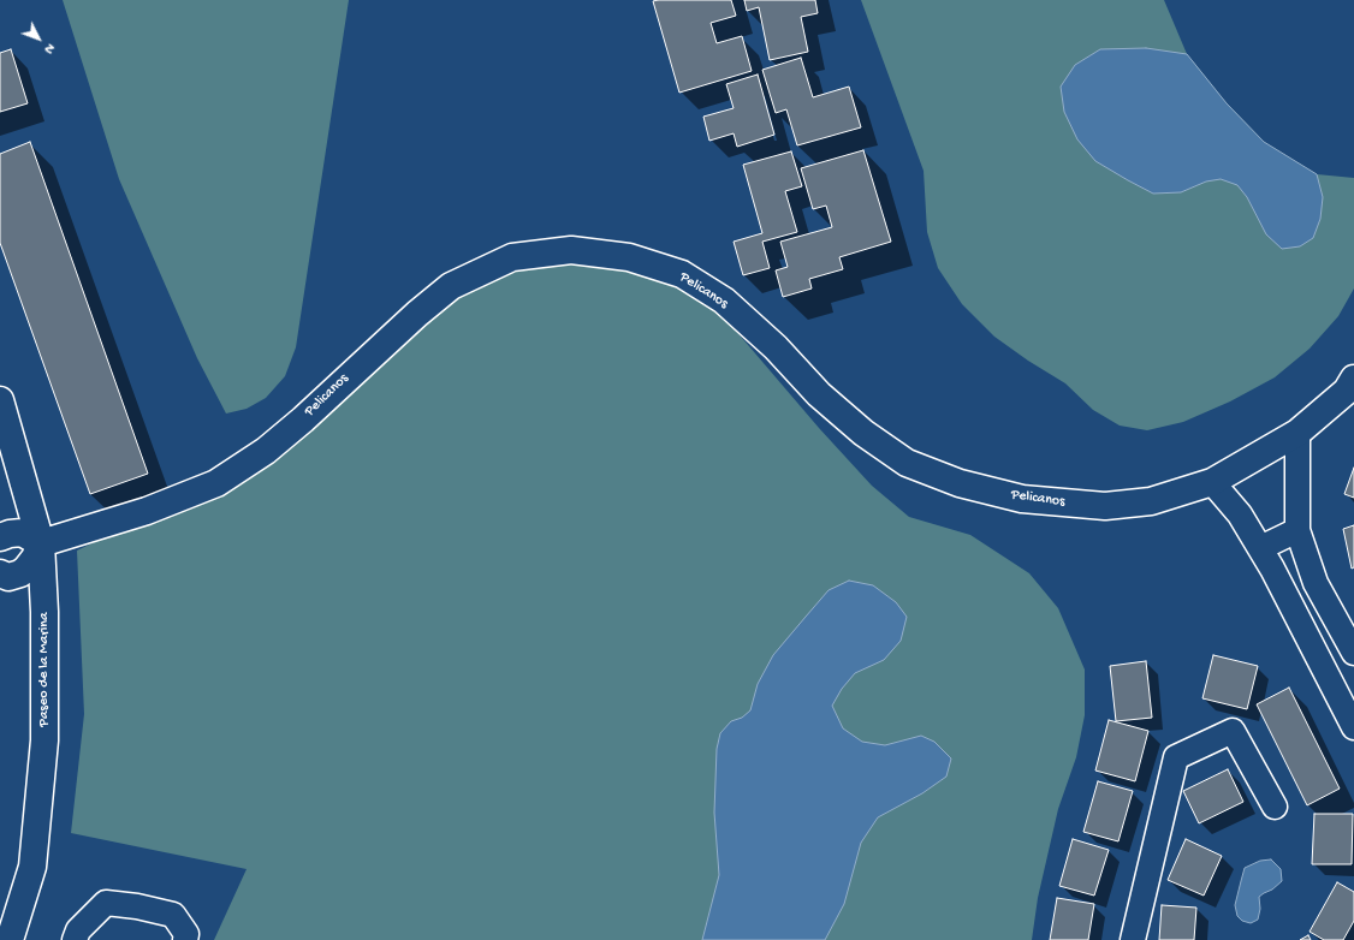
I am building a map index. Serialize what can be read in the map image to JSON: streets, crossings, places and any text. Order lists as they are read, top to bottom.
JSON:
{
  "streets": {
    "street": ["Pelicanos", "Paseo de la Marina"]
  },
  "crossings": [
    ["Pelicanos", "Paseo de la Marina"]
  ],
  "north": "bottom right"
}
